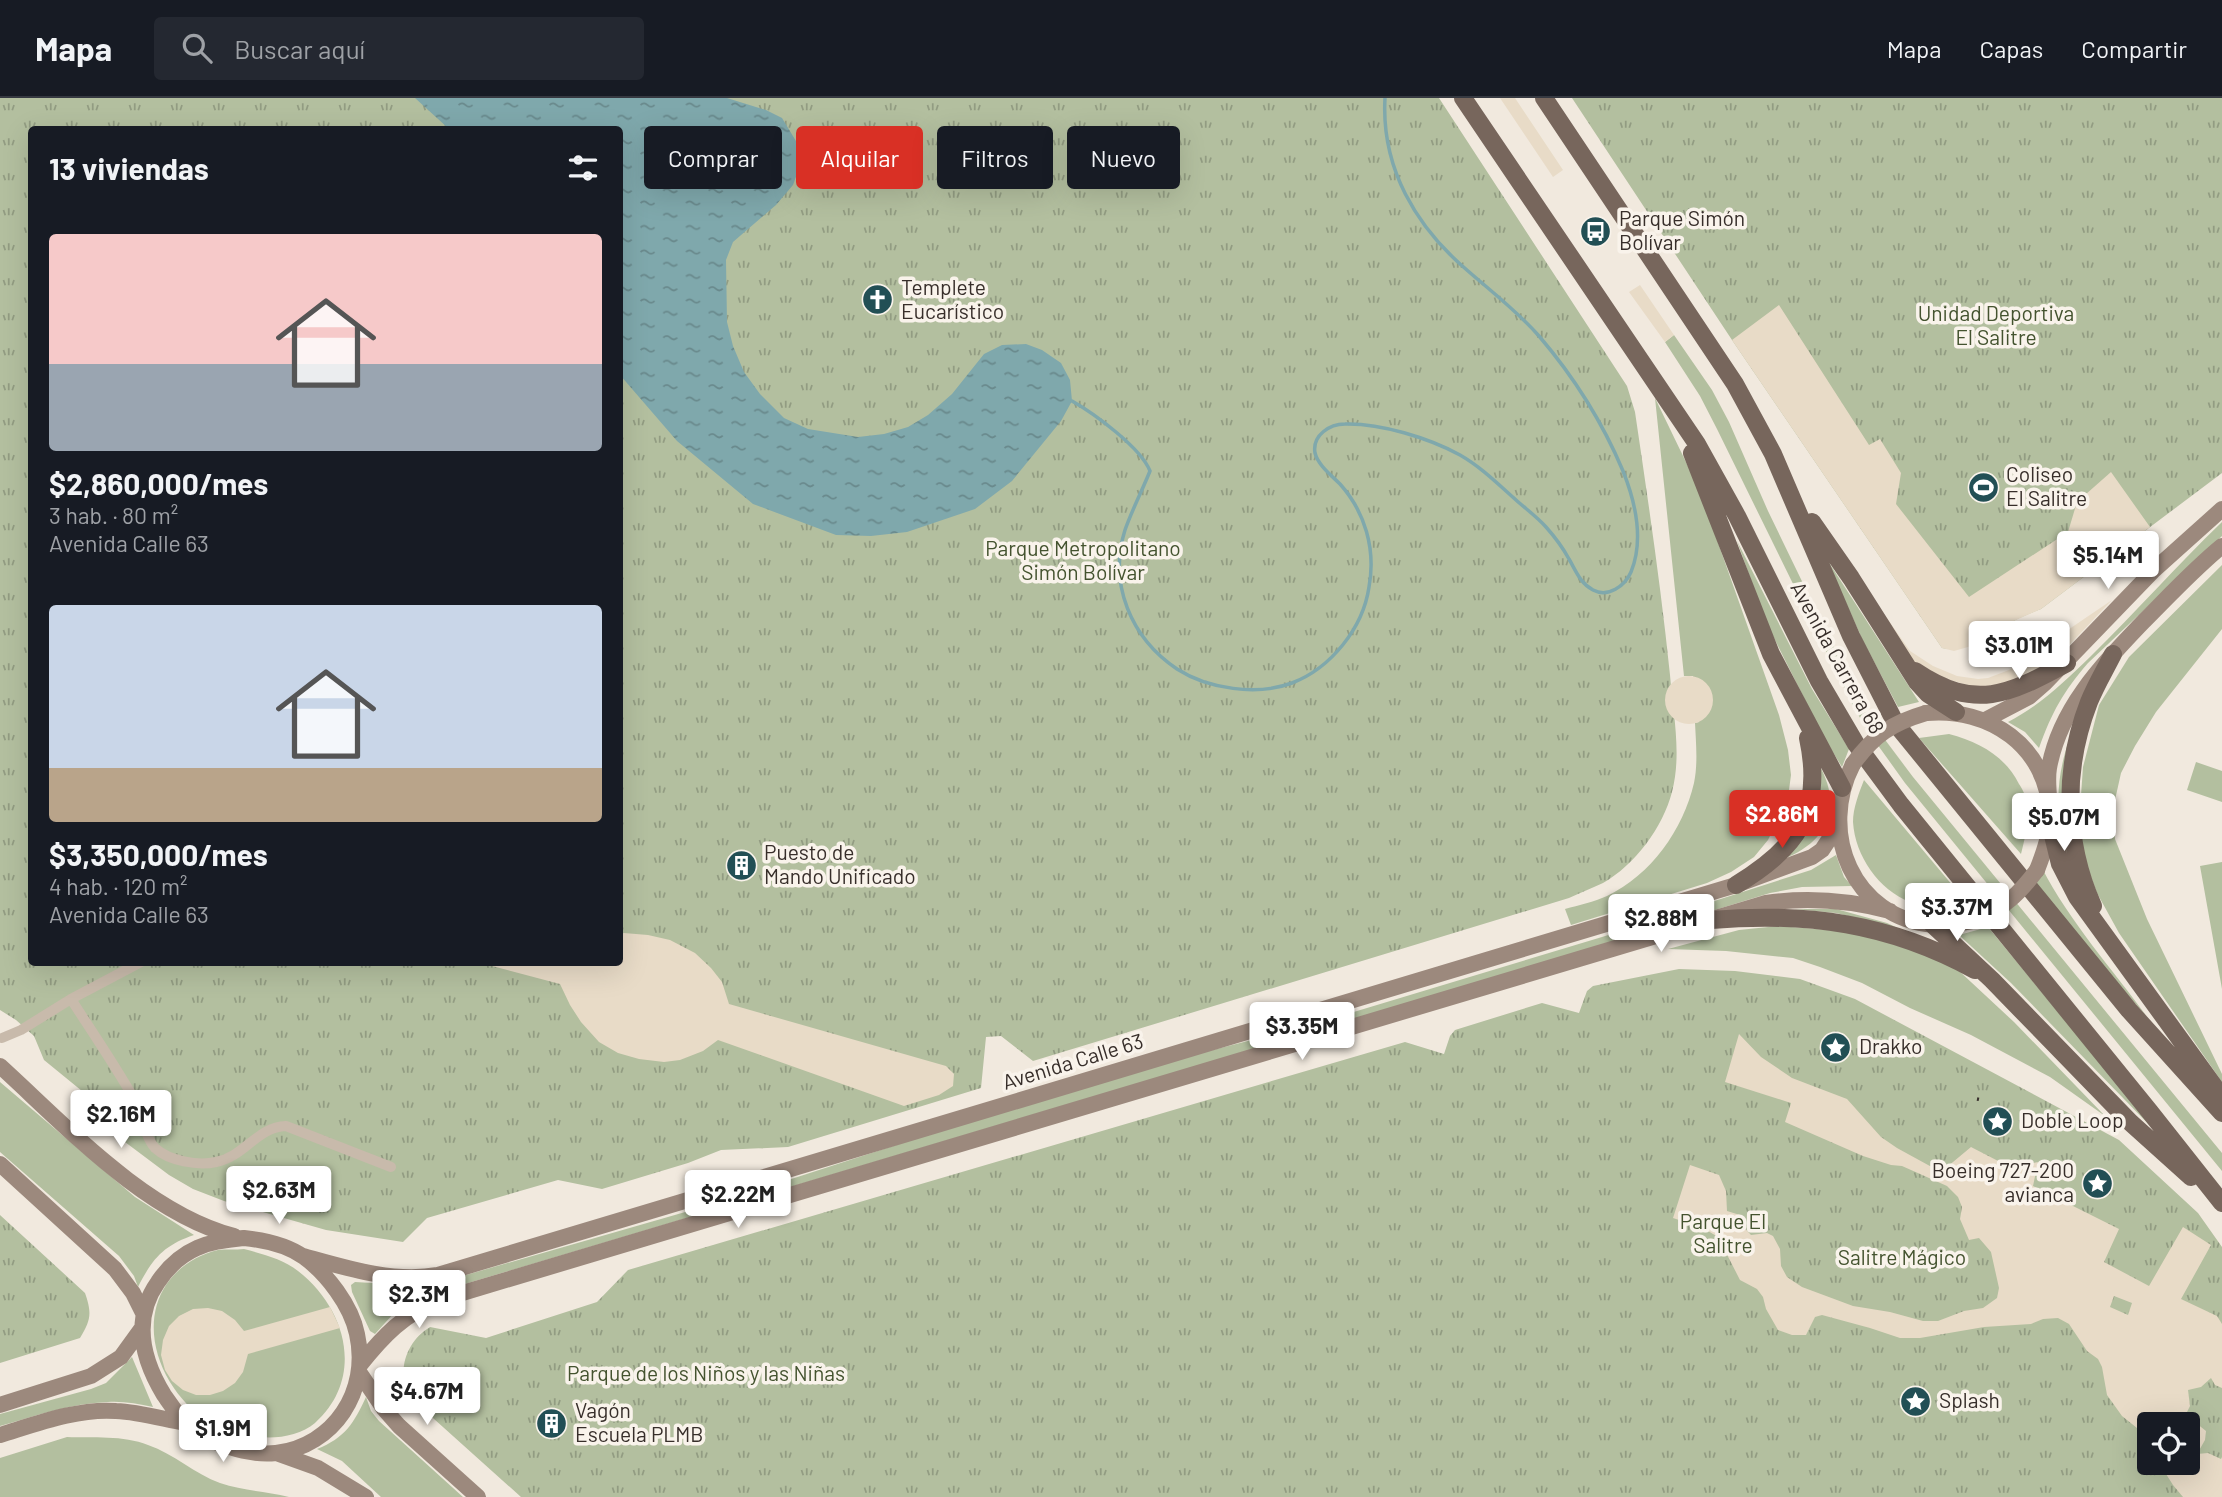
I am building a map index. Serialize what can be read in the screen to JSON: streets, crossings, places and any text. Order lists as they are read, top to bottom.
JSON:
{
  "streets": {
    "main road": ["Avenida Carrera 68", "Avenida Calle 63"]
  },
  "parks": [
    "Unidad Deportiva El Salitre",
    "Parque Metropolitano Simón Bolívar",
    "Parque El Salitre",
    "Salitre Mágico",
    "Parque de los Niños y las Niñas"
  ],
  "places": {
    "bus stop": ["Parque Simón Bolívar"],
    "church": ["Templete Eucarístico"],
    "sports": ["Coliseo El Salitre"],
    "building": ["Puesto de Mando Unificado", "Vagón Escuela PLMB"],
    "place": [
      "Drakko",
      "Doble Loop",
      "Boeing 727-200 avianca",
      "Splash"
    ]
  },
  "page": {
    "header": "Mapa",
    "search": "Buscar aquí",
    "nav": ["Mapa", "Capas", "Compartir"],
    "chip": [
      "Comprar",
      "Alquilar",
      "Filtros",
      "Nuevo"
    ],
    "heading": "13 viviendas",
    "list": [
      {
        "name": "$2,860,000/mes",
        "note": "3 hab. · 80 m² · Avenida Calle 63"
      },
      {
        "name": "$3,350,000/mes",
        "note": "4 hab. · 120 m² · Avenida Calle 63"
      }
    ],
    "price": [
      "$5.14M",
      "$3.01M",
      "$2.86M",
      "$5.07M",
      "$3.37M",
      "$2.88M",
      "$3.35M",
      "$2.16M",
      "$2.63M",
      "$2.22M",
      "$2.3M",
      "$4.67M",
      "$1.9M"
    ]
  }
}
